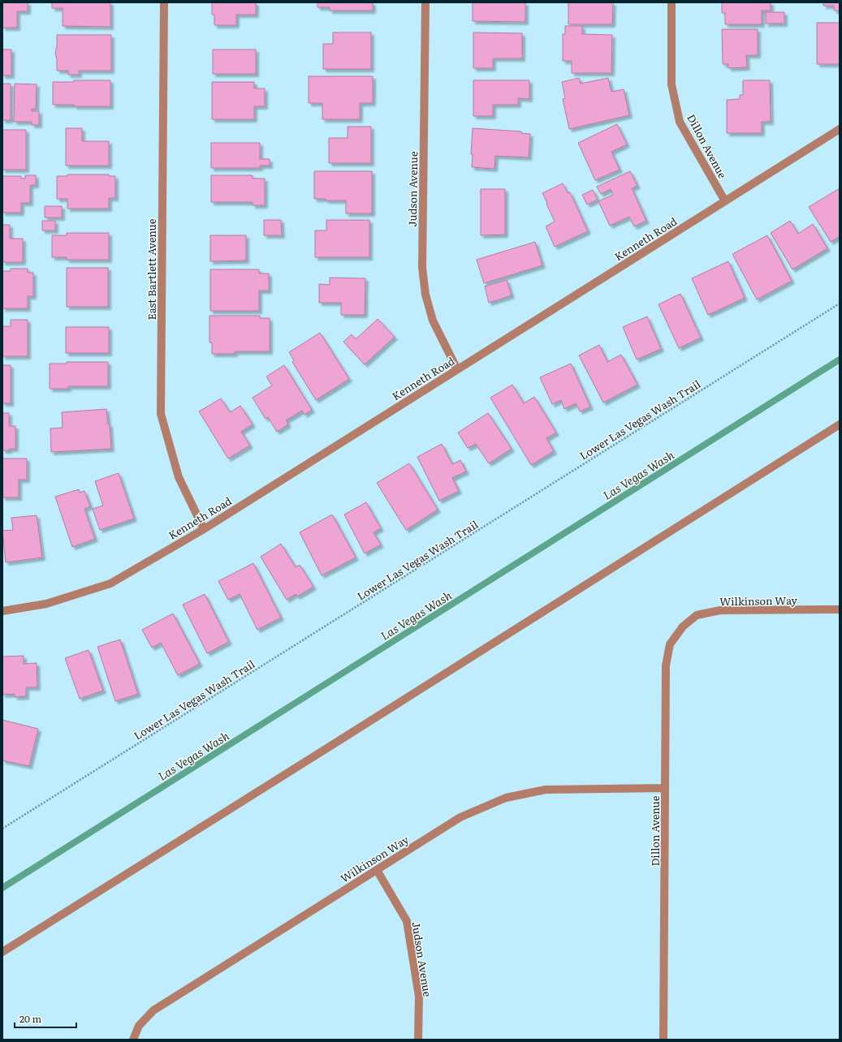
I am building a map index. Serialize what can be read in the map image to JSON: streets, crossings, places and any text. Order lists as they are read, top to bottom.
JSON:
{
  "streets": {
    "street": [
      "Dillon Avenue",
      "Judson Avenue",
      "Kenneth Road",
      "East Bartlett Avenue",
      "Wilkinson Way"
    ],
    "path": ["Lower Las Vegas Wash Trail"]
  },
  "crossings": [
    ["Dillon Avenue", "Kenneth Road"],
    ["Dillon Avenue", "Wilkinson Way"],
    ["Judson Avenue", "Kenneth Road"],
    ["Judson Avenue", "Wilkinson Way"],
    ["Kenneth Road", "East Bartlett Avenue"]
  ],
  "water": ["Las Vegas Wash"],
  "scale_bar": "20 m"
}
